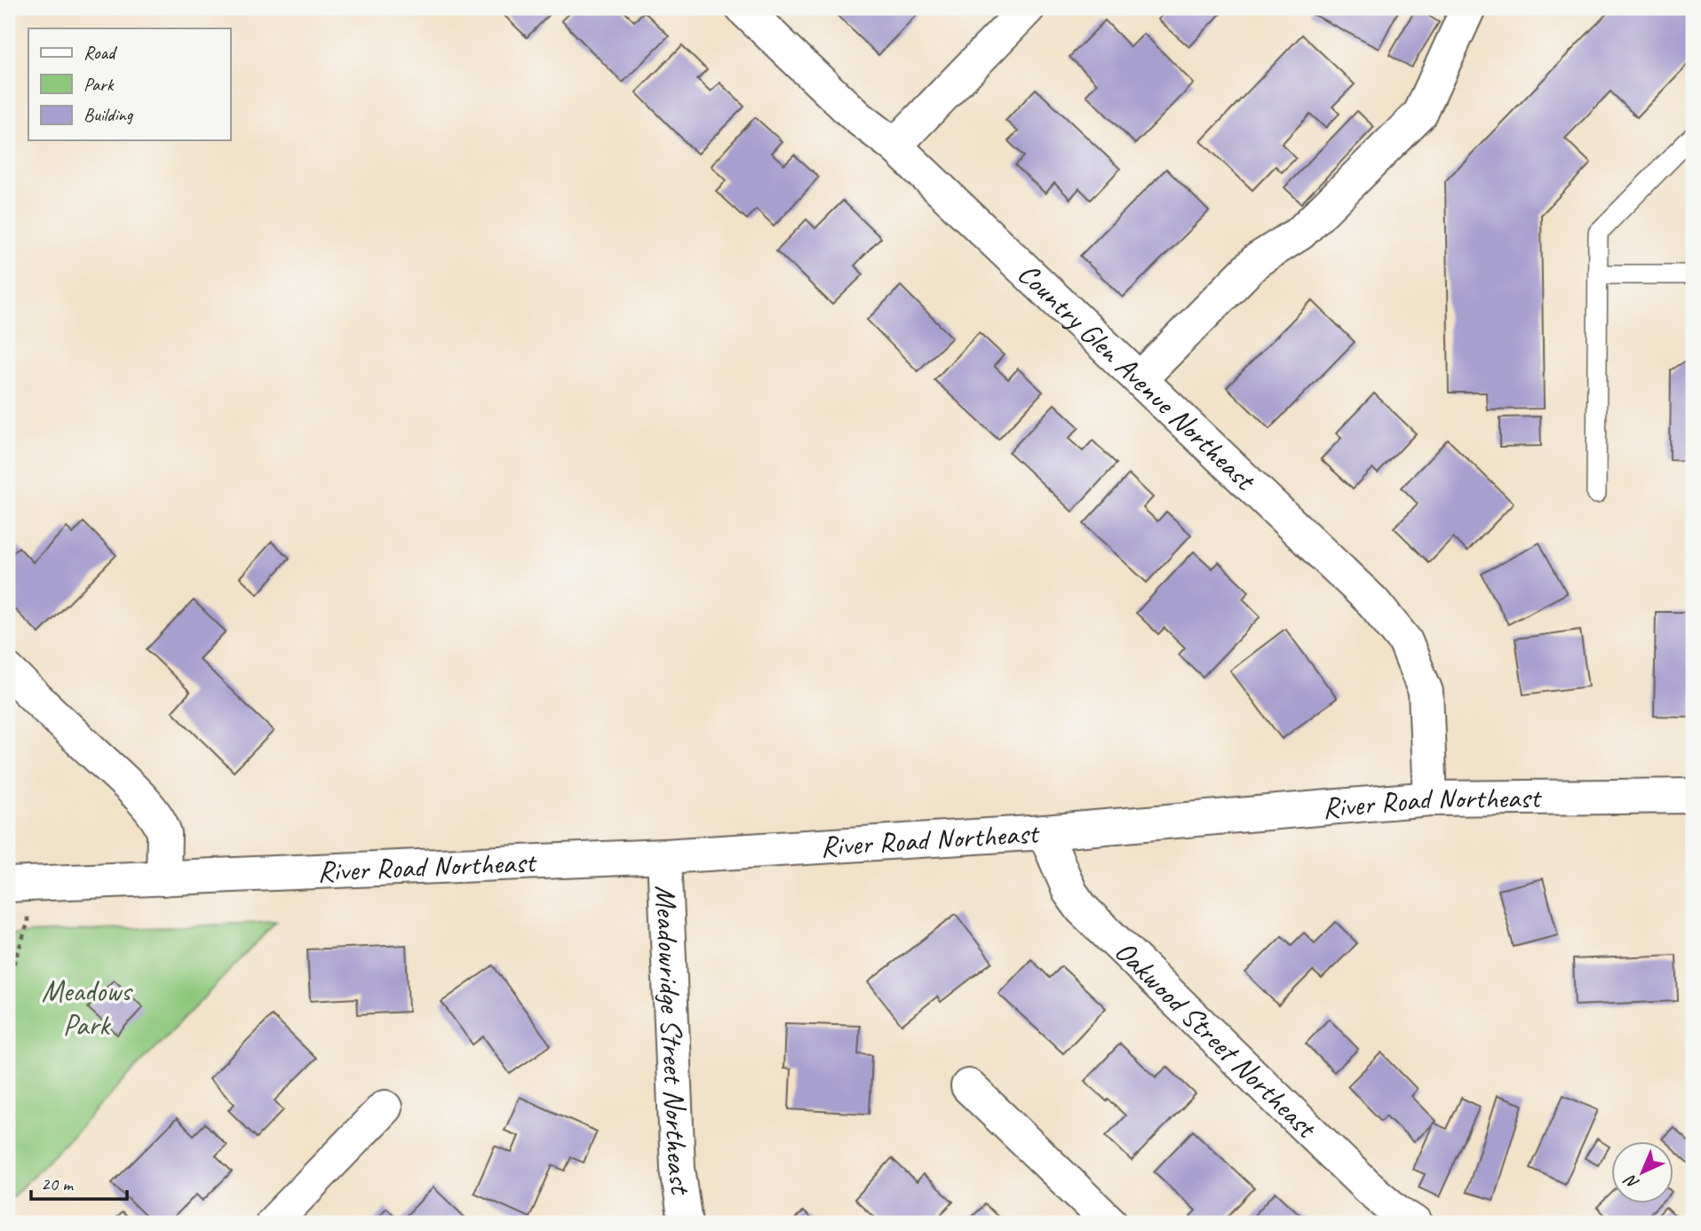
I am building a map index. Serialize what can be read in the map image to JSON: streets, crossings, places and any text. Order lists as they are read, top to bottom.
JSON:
{
  "streets": {
    "street": [
      "Country Glen Avenue Northeast",
      "River Road Northeast",
      "Oakwood Street Northeast",
      "Meadowridge Street Northeast"
    ]
  },
  "crossings": [
    ["Country Glen Avenue Northeast", "River Road Northeast"],
    ["River Road Northeast", "Oakwood Street Northeast"],
    ["River Road Northeast", "Meadowridge Street Northeast"]
  ],
  "parks": ["Meadows Park"],
  "legend": ["Road", "Park", "Building"],
  "scale_bar": "20 m",
  "north": "bottom left"
}
